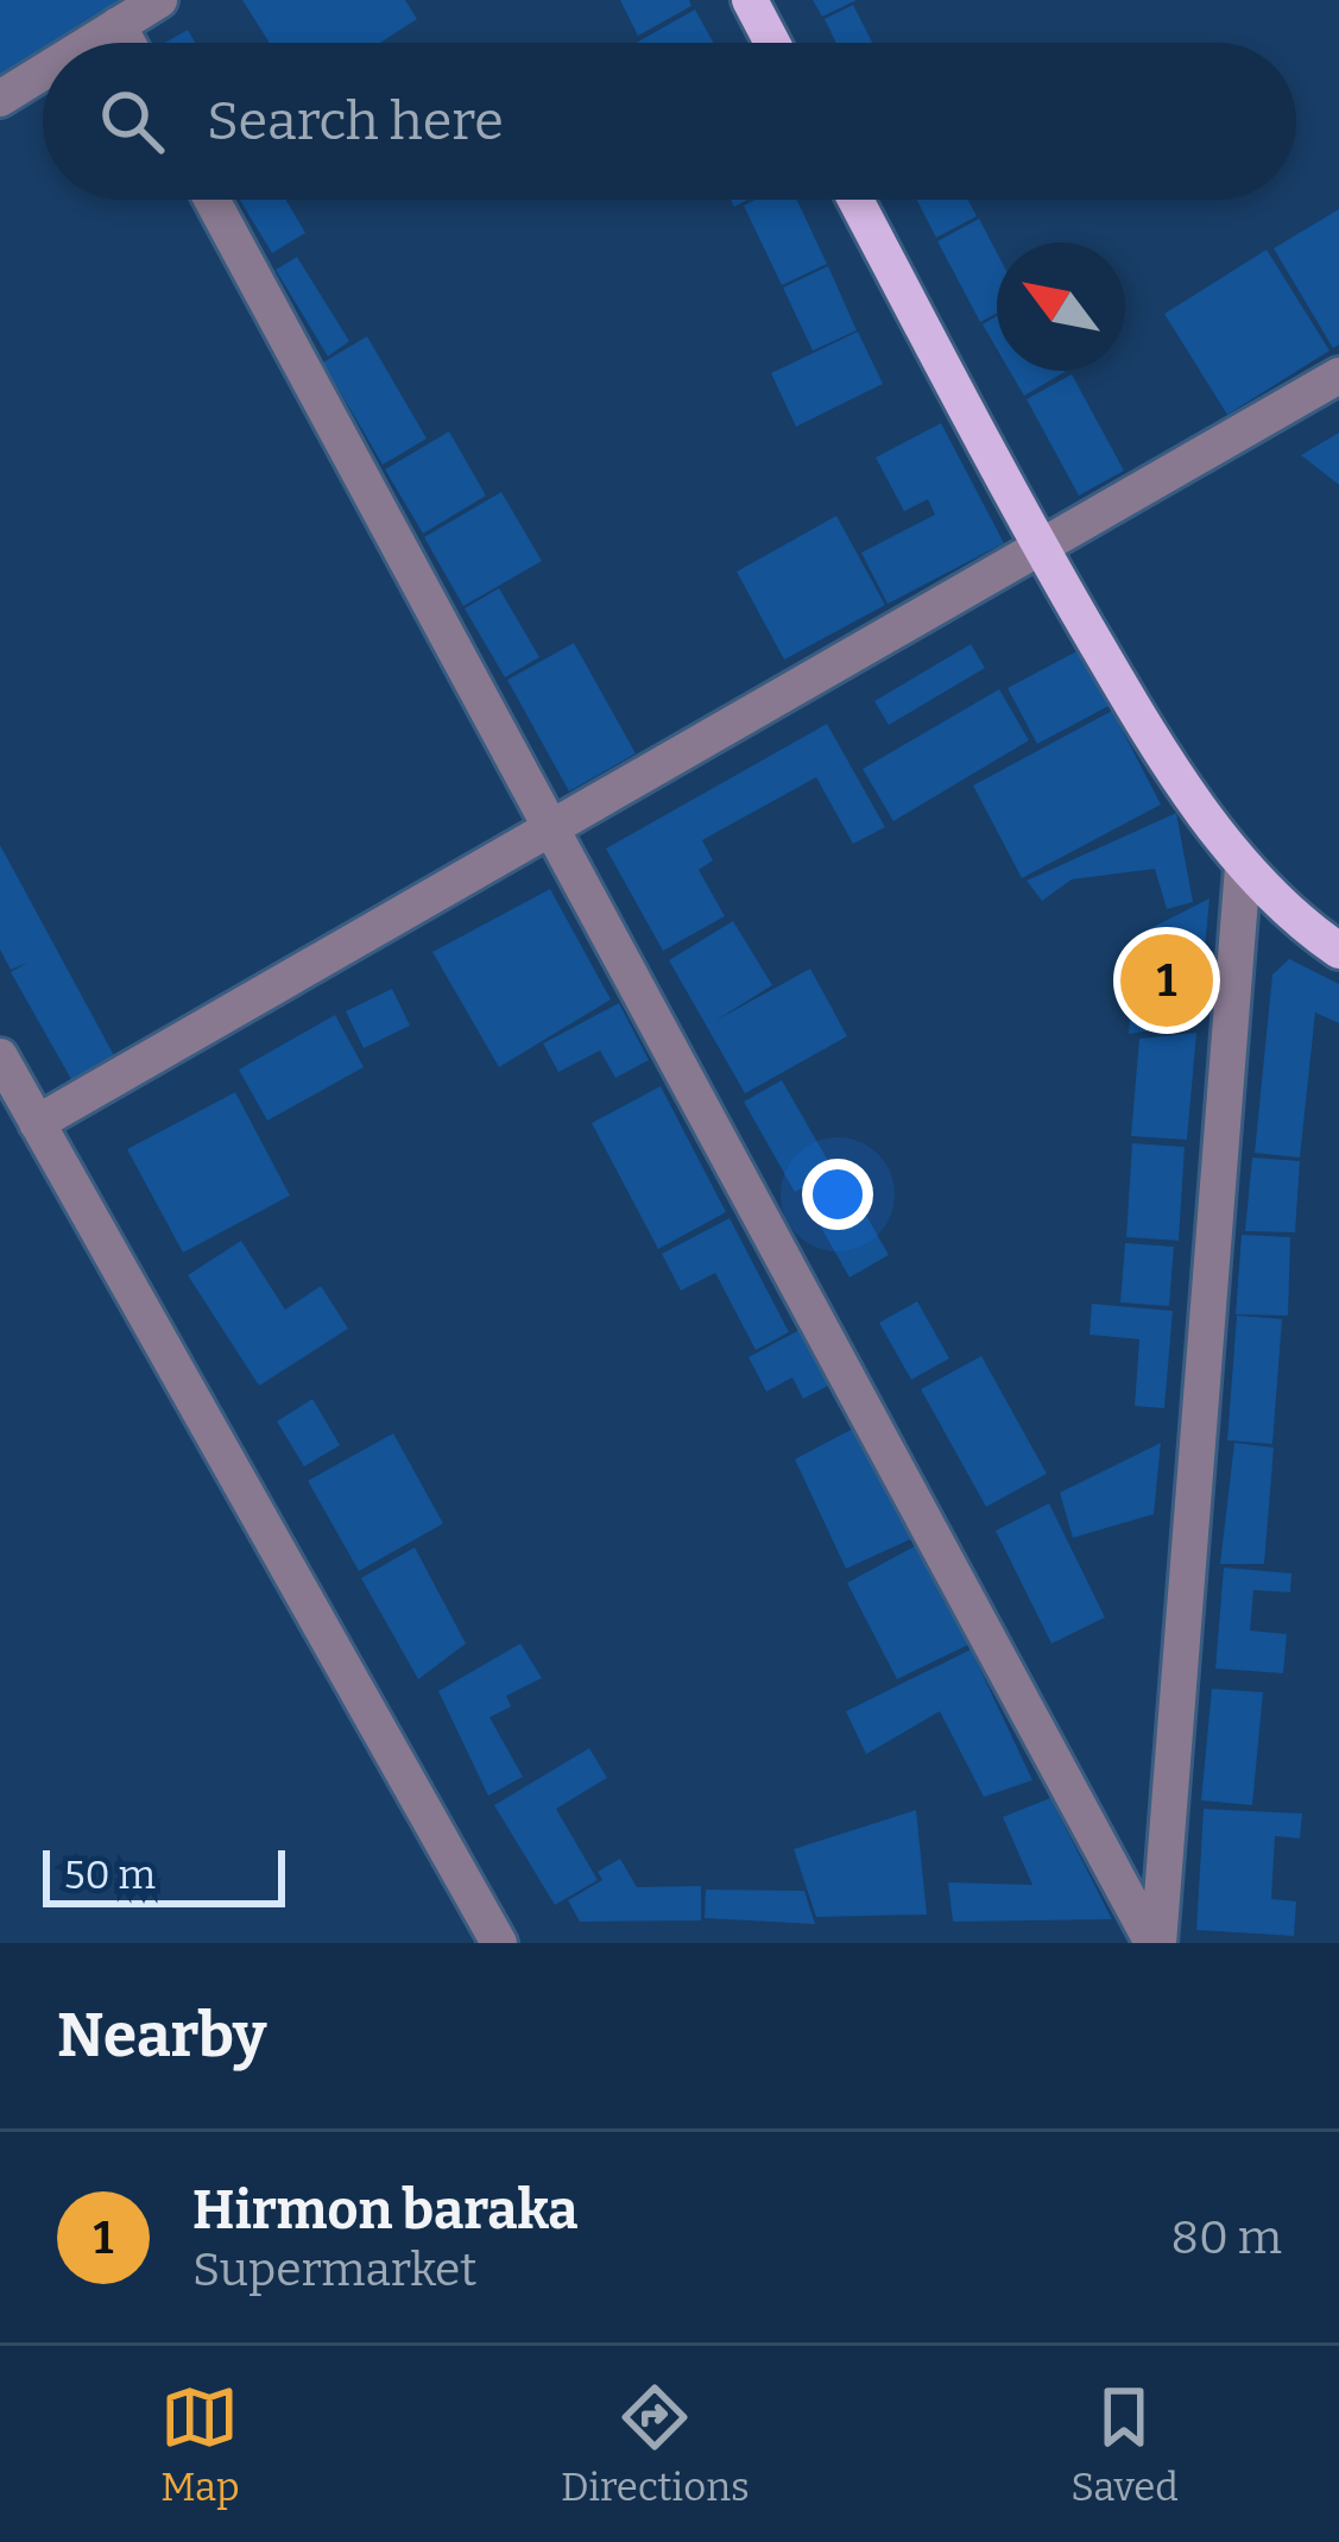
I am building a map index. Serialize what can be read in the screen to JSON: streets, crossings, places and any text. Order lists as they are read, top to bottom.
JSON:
{
  "scale_bar": "50 m",
  "north": "top left",
  "page": {
    "search": "Search here",
    "pins": "1",
    "scale": "50 m",
    "heading": "Nearby",
    "list": [
      {
        "mark": "1",
        "name": "Hirmon baraka",
        "note": "Supermarket",
        "value": "80 m"
      }
    ],
    "nav": ["Map", "Directions", "Saved"]
  }
}
